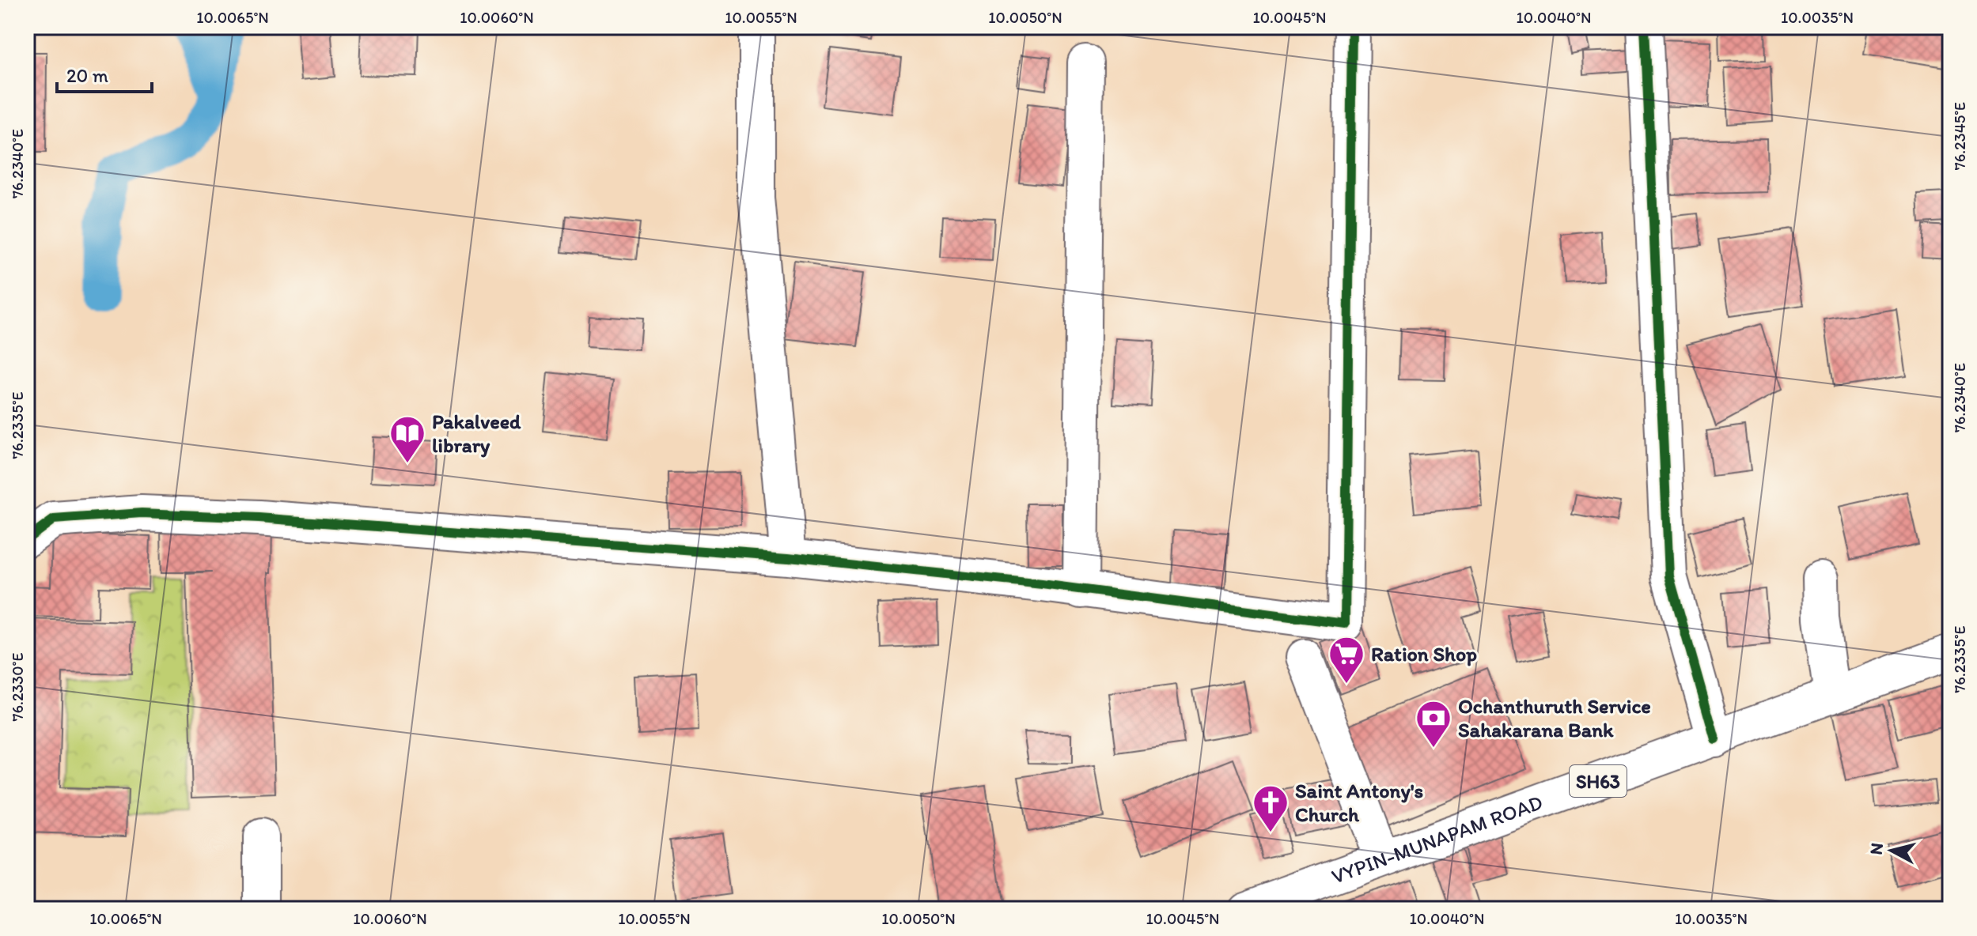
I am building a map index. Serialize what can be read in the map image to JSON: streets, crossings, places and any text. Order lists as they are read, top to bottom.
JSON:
{
  "streets": {
    "street": ["SH63", "VYPIN-MUNAPAM ROAD"]
  },
  "places": {
    "library": ["Pakalveed library"],
    "supermarket": ["Ration Shop"],
    "bank": ["Ochanthuruth Service Sahakarana Bank"],
    "church": ["Saint Antony's Church"]
  },
  "scale_bar": "20 m",
  "north": "left",
  "coordinates": [
    "10.0065°N",
    "10.0060°N",
    "10.0055°N",
    "10.0050°N",
    "10.0045°N",
    "10.0040°N",
    "10.0035°N",
    "76.2345°E",
    "76.2340°E",
    "76.2335°E",
    "76.2330°E"
  ]
}
